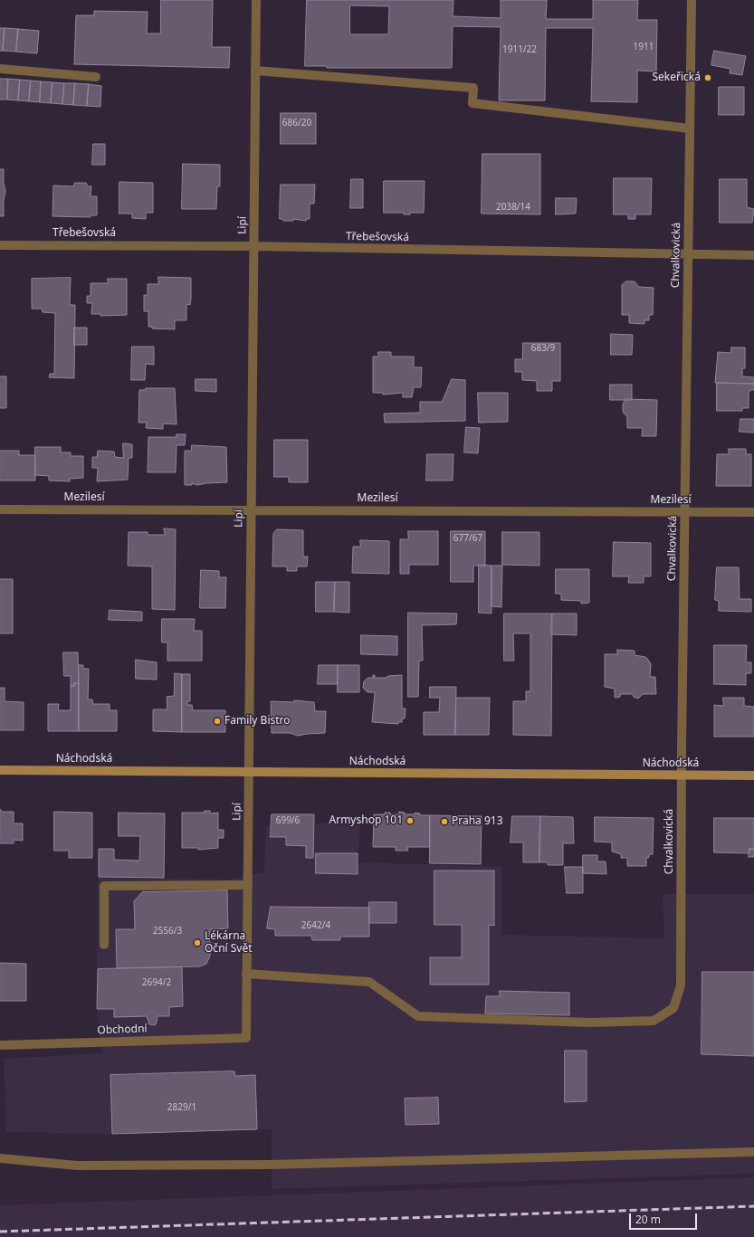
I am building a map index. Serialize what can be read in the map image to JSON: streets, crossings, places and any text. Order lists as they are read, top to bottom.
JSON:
{
  "streets": {
    "main road": ["Náchodská"],
    "street": [
      "Lipí",
      "Třebešovská",
      "Chvalkovická",
      "Mezilesí",
      "Obchodní"
    ]
  },
  "crossings": [
    ["Lipí", "Třebešovská"],
    ["Lipí", "Chvalkovická"],
    ["Lipí", "Mezilesí"],
    ["Lipí", "Náchodská"],
    ["Lipí", "Obchodní"],
    ["Třebešovská", "Chvalkovická"],
    ["Chvalkovická", "Mezilesí"],
    ["Chvalkovická", "Náchodská"]
  ],
  "places": [
    "Sekeřická",
    "Family Bistro",
    "Armyshop 101",
    "Praha 913",
    "Lékárna Oční Svět"
  ],
  "house_numbers": [
    "1911",
    "1911/22",
    "686/20",
    "2038/14",
    "683/9",
    "677/67",
    "699/6",
    "2642/4",
    "2556/3",
    "2694/2",
    "2829/1"
  ],
  "scale_bar": "20 m"
}
